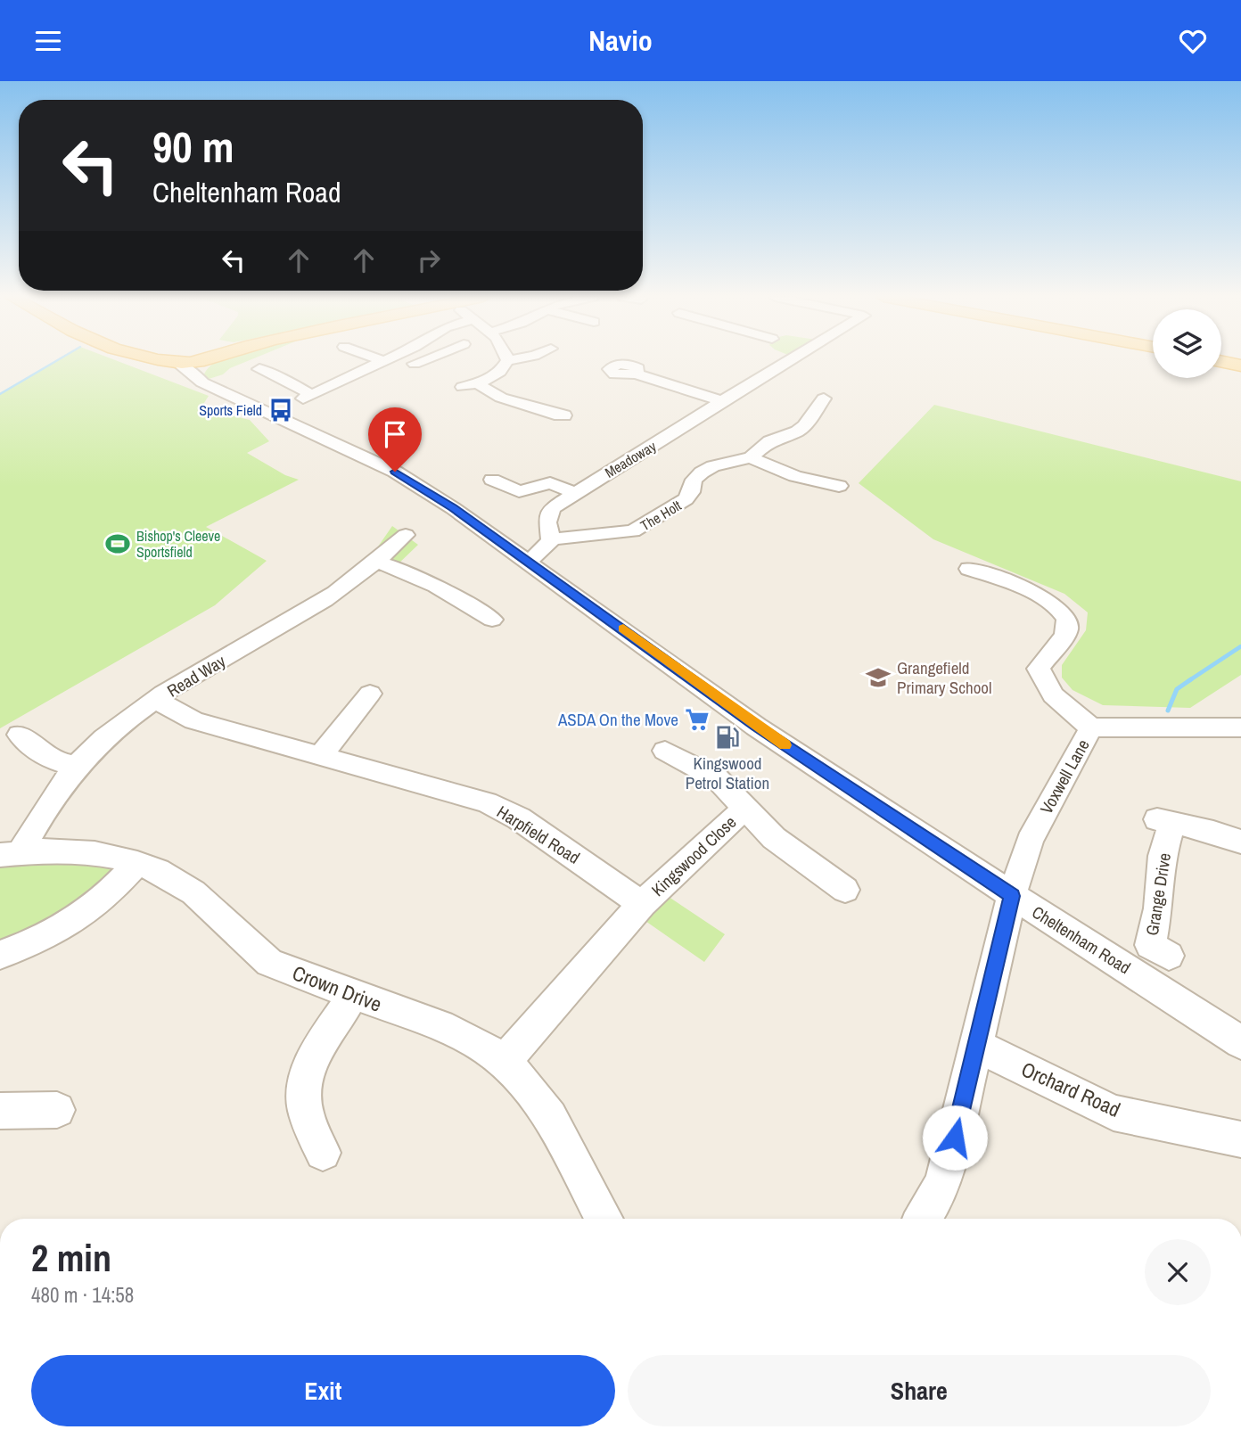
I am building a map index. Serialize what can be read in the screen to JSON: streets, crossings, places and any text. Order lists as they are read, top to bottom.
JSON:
{
  "streets": {
    "street": [
      "Meadoway",
      "The Holt",
      "Read Way",
      "Voxwell Lane",
      "Harpfield Road",
      "Kingswood Close",
      "Grange Drive",
      "Cheltenham Road",
      "Crown Drive",
      "Orchard Road"
    ]
  },
  "crossings": [
    ["Meadoway", "The Holt"],
    ["Meadoway", "Cheltenham Road"],
    ["Read Way", "Harpfield Road"],
    ["Read Way", "Crown Drive"],
    ["Voxwell Lane", "Cheltenham Road"],
    ["Voxwell Lane", "Orchard Road"],
    ["Harpfield Road", "Kingswood Close"]
  ],
  "places": {
    "bus stop": ["Sports Field"],
    "sports": ["Bishop's Cleeve Sportsfield"],
    "school or university": ["Grangefield Primary School"],
    "supermarket": ["ASDA On the Move"],
    "fuel station": ["Kingswood Petrol Station"]
  },
  "page": {
    "header": "Navio",
    "turn": ["90 m", "Cheltenham Road"],
    "heading": ["2 min", "480 m · 14:58"],
    "buttons": ["Exit", "Share"]
  }
}
